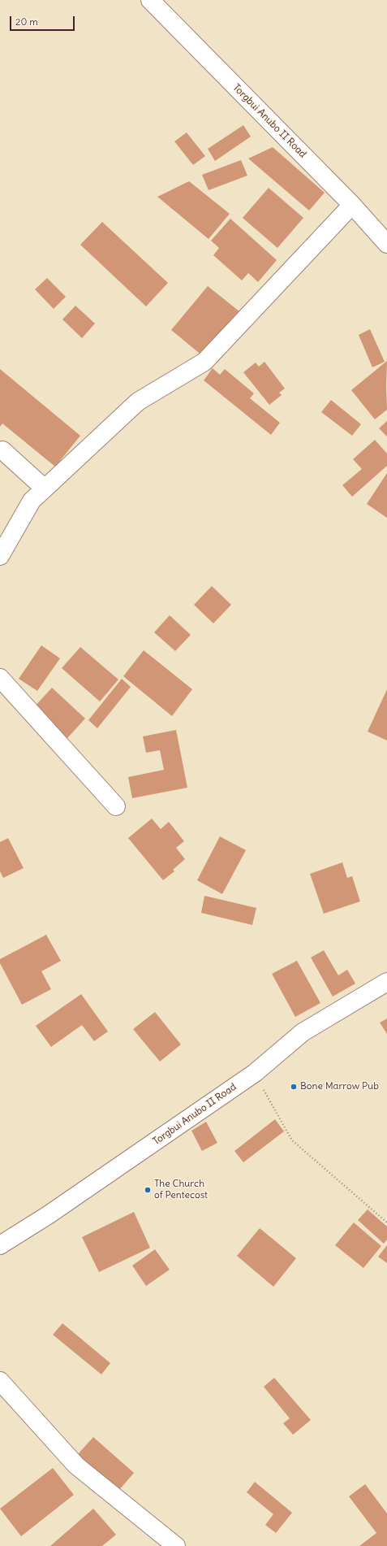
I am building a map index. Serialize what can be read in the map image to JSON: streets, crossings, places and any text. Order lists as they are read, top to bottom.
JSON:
{
  "streets": {
    "street": ["Torgbui Anubo II Road"]
  },
  "places": ["Bone Marrow Pub", "The Church of Pentecost"],
  "scale_bar": "20 m"
}
